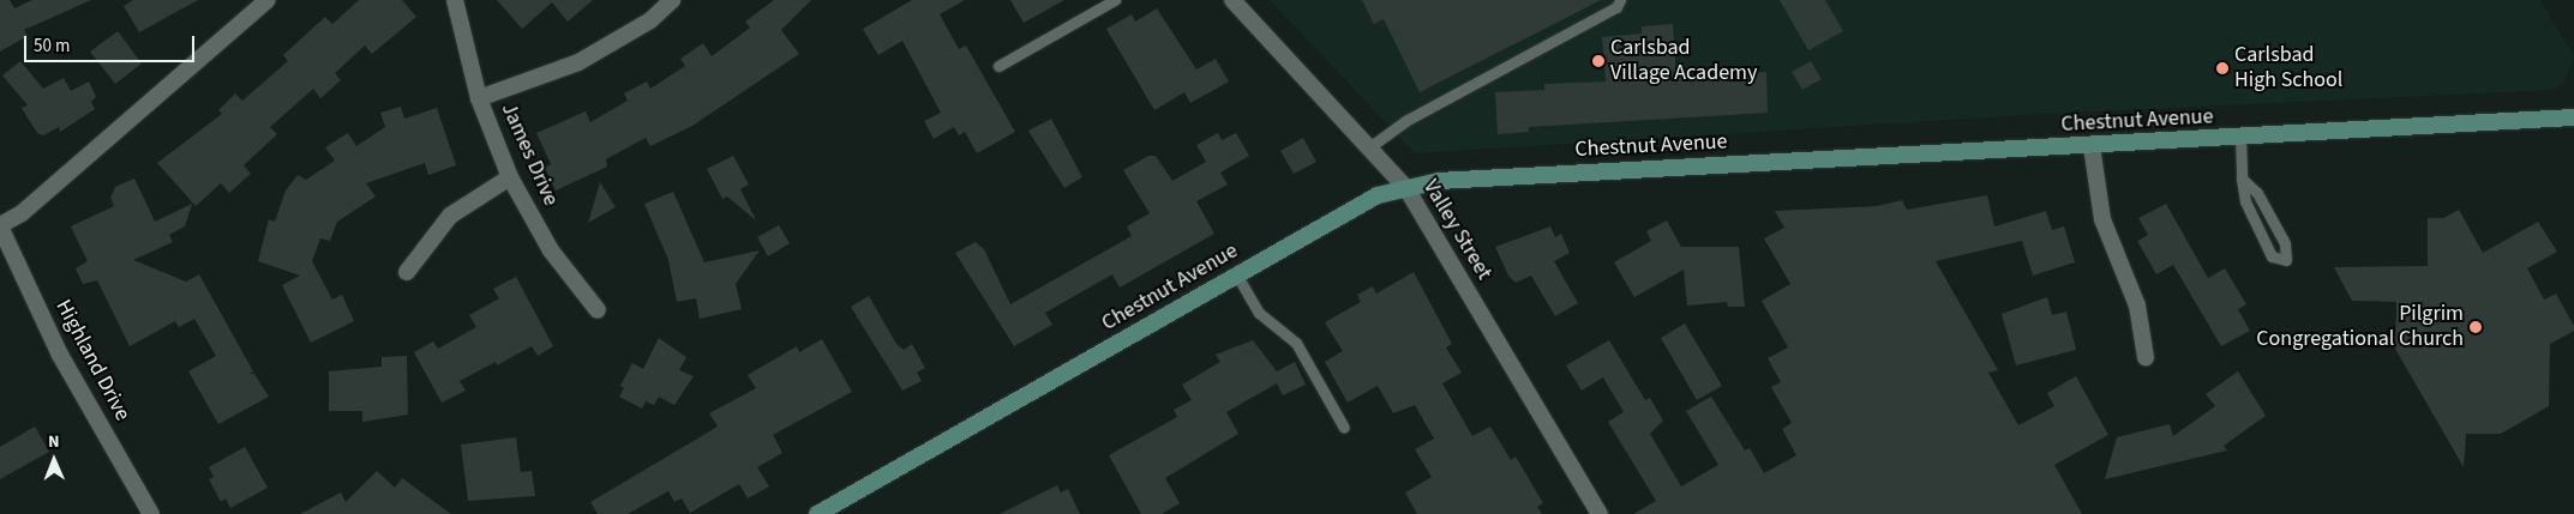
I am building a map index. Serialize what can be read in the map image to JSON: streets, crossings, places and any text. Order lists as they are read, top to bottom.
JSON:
{
  "streets": {
    "main road": ["Chestnut Avenue"],
    "street": ["James Drive", "Valley Street", "Highland Drive"]
  },
  "crossings": [
    ["Chestnut Avenue", "Valley Street"]
  ],
  "places": ["Carlsbad Village Academy", "Carlsbad High School", "Pilgrim Congregational Church"],
  "scale_bar": "50 m",
  "north": "top"
}
